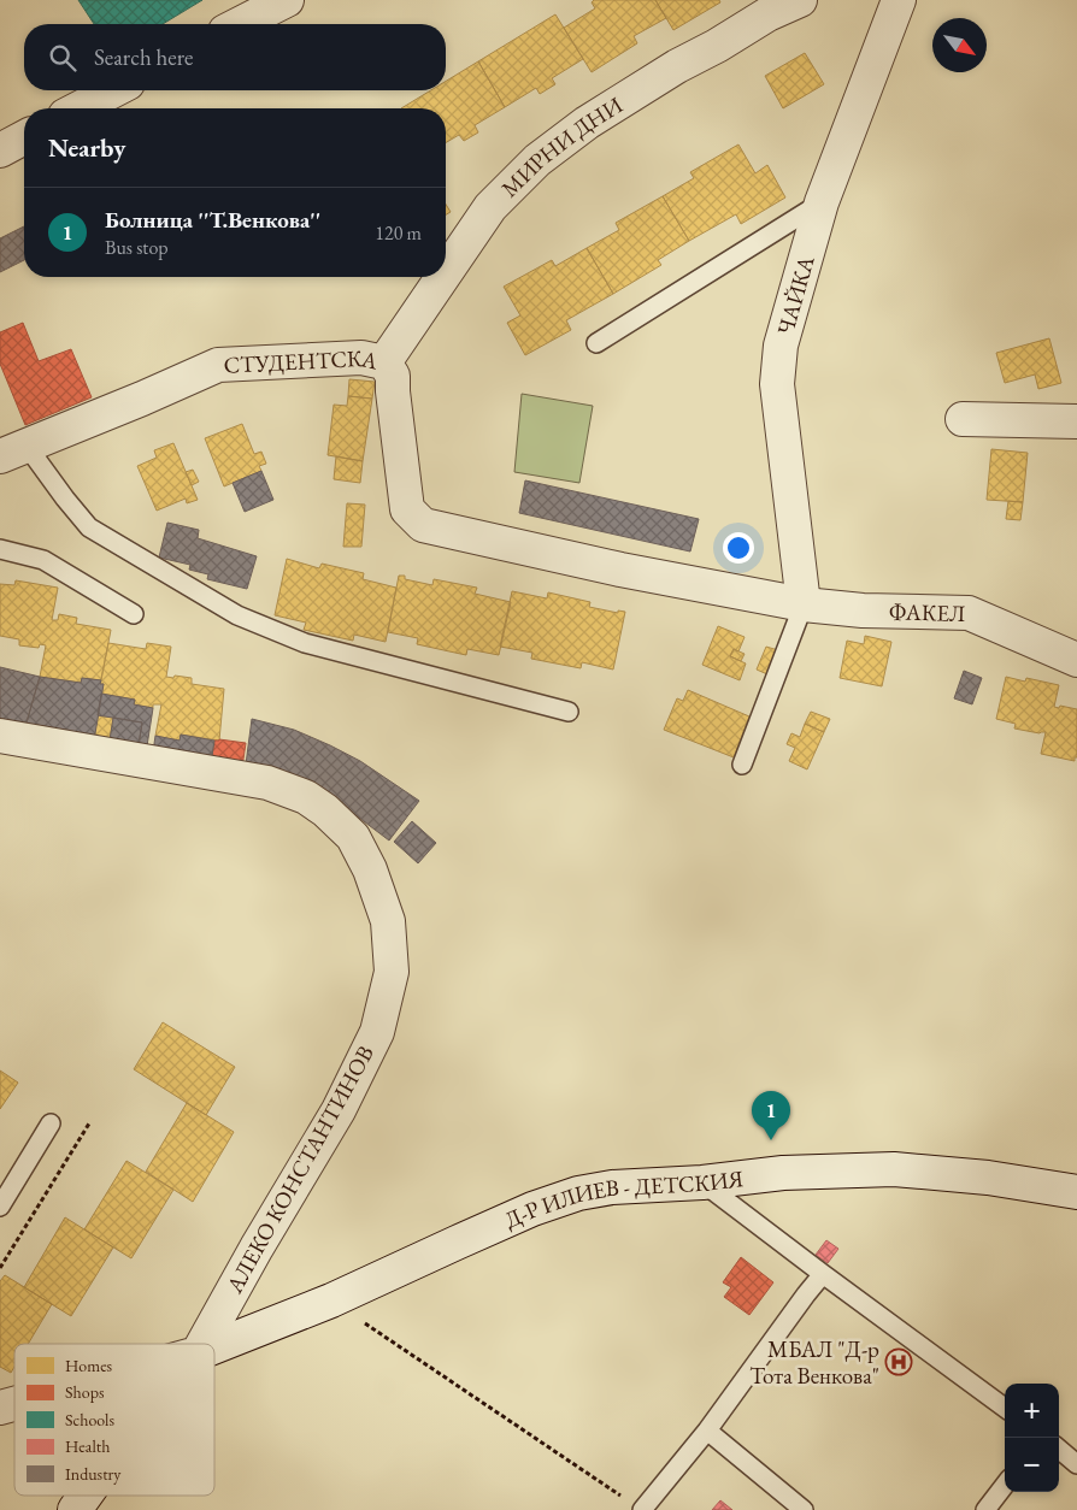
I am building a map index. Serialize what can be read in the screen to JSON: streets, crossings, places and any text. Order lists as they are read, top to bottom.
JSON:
{
  "streets": {
    "street": [
      "МИРНИ ДНИ",
      "ЧАЙКА",
      "СТУДЕНТСКА",
      "ФАКЕЛ",
      "АЛЕКО КОНСТАНТИНОВ",
      "Д-Р ИЛИЕВ - ДЕТСКИЯ"
    ]
  },
  "crossings": [
    ["МИРНИ ДНИ", "СТУДЕНТСКА"],
    ["ЧАЙКА", "СТУДЕНТСКА"],
    ["ЧАЙКА", "ФАКЕЛ"],
    ["СТУДЕНТСКА", "ФАКЕЛ"]
  ],
  "places": {
    "hospital": ["МБАЛ \"Д-р Тота Венкова\""]
  },
  "legend": [
    "Homes",
    "Shops",
    "Schools",
    "Health",
    "Industry"
  ],
  "north": "bottom right",
  "page": {
    "search": "Search here",
    "heading": "Nearby",
    "list": [
      {
        "mark": "1",
        "name": "Болница ''Т.Венкова''",
        "note": "Bus stop",
        "value": "120 m"
      }
    ],
    "pins": "1",
    "map_buttons": ["+", "−"]
  }
}
